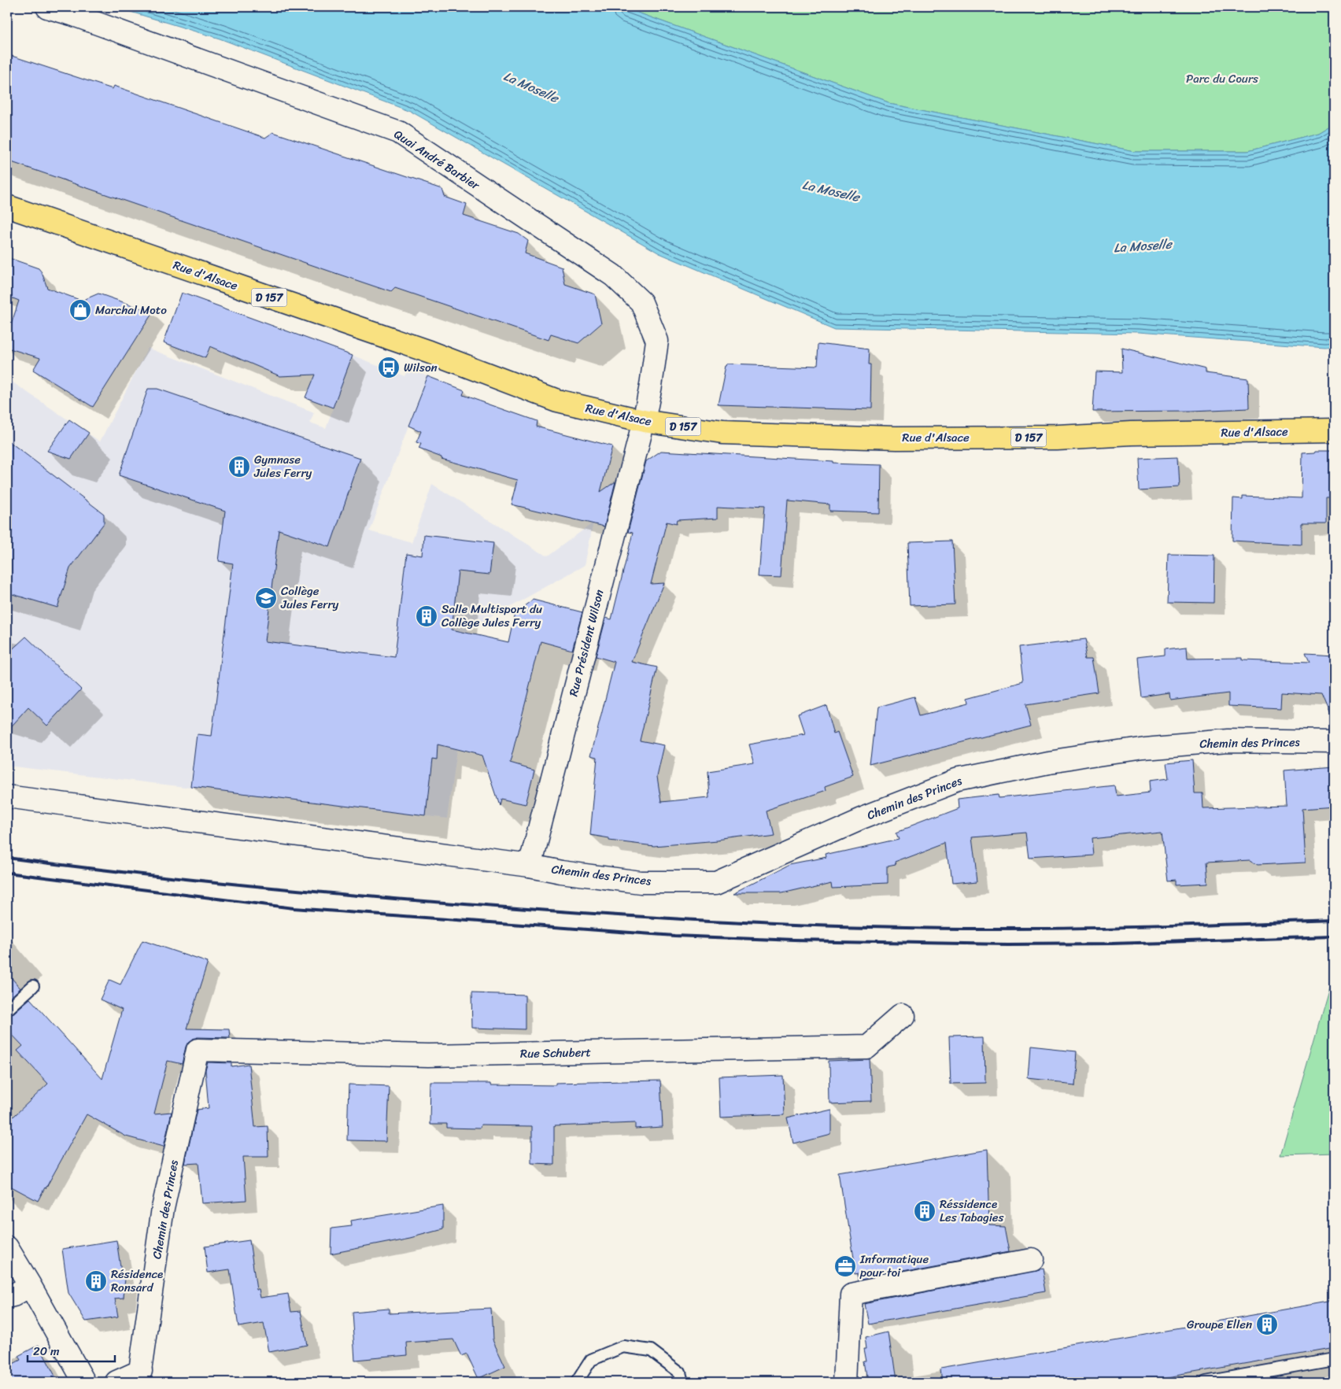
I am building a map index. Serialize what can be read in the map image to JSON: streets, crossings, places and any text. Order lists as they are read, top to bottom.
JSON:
{
  "streets": {
    "main road": ["Rue d'Alsace", "D 157"],
    "street": [
      "Quai André Barbier",
      "Rue Président Wilson",
      "Chemin des Princes",
      "Rue Schubert"
    ]
  },
  "crossings": [
    ["Quai André Barbier", "Rue d'Alsace"],
    ["Quai André Barbier", "Rue Président Wilson"],
    ["Rue d'Alsace", "Rue Président Wilson"],
    ["Rue Président Wilson", "Chemin des Princes"],
    ["Chemin des Princes", "Rue Schubert"]
  ],
  "water": ["La Moselle"],
  "parks": ["Parc du Cours"],
  "places": {
    "shop": ["Marchal Moto"],
    "bus stop": ["Wilson"],
    "building": [
      "Gymnase Jules Ferry",
      "Salle Multisport du Collège Jules Ferry",
      "Réssidence Les Tabagies",
      "Résidence Ronsard",
      "Groupe Ellen"
    ],
    "school or university": ["Collège Jules Ferry"],
    "office": ["Informatique pour toi"]
  },
  "scale_bar": "20 m"
}
